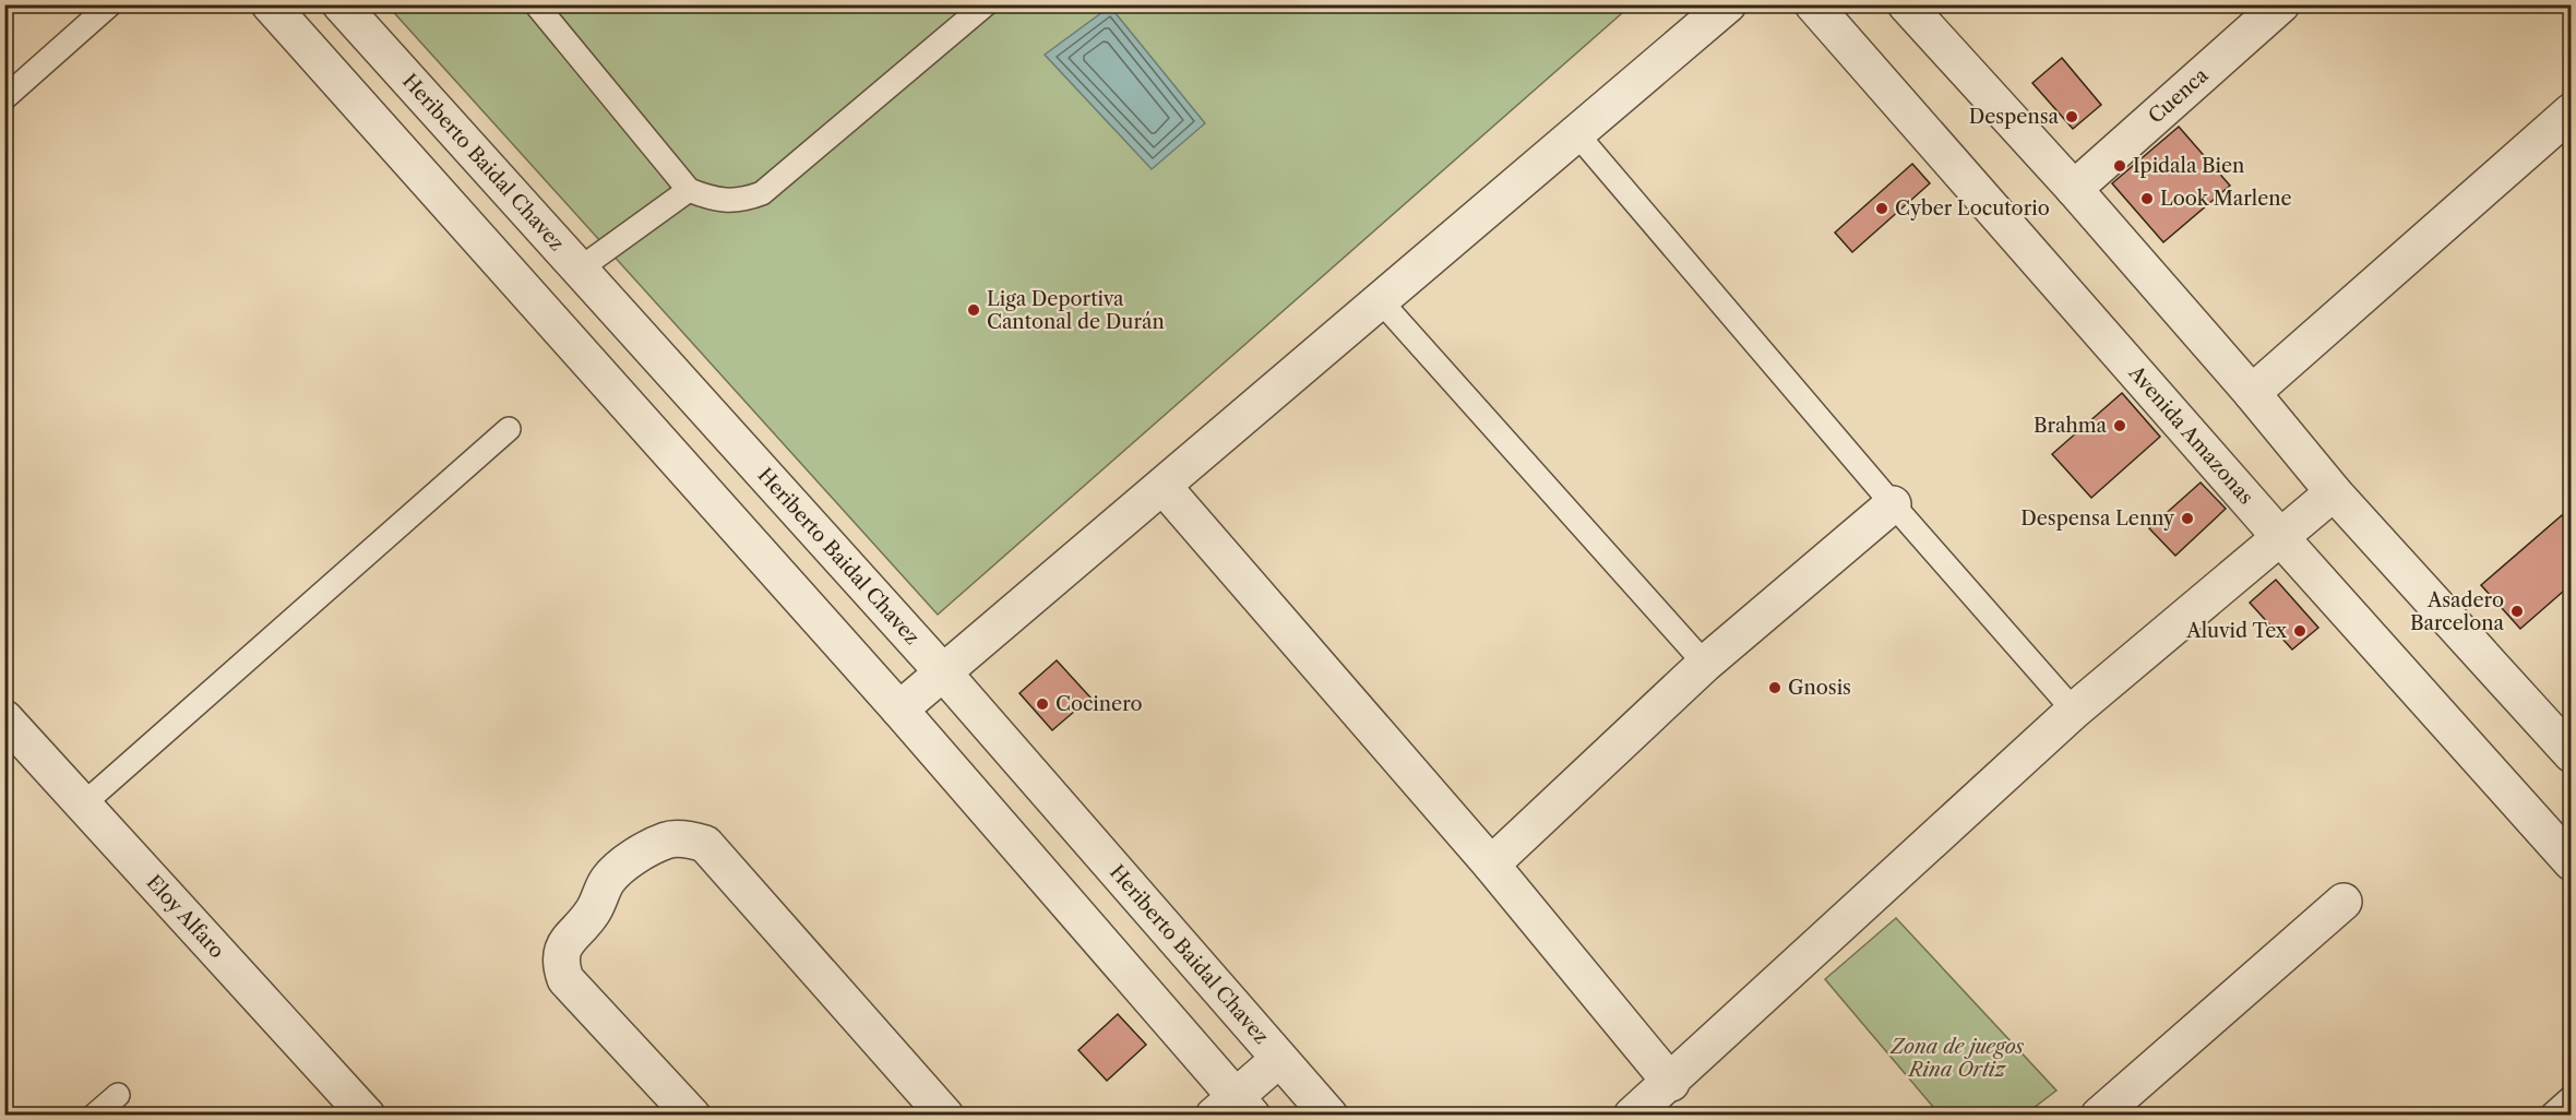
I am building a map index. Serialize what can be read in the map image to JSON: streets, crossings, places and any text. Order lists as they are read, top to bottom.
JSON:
{
  "streets": {
    "street": [
      "Cuenca",
      "Heriberto Baidal Chavez",
      "Avenida Amazonas",
      "Eloy Alfaro"
    ]
  },
  "parks": ["Zona de juegos Rina Ortiz"],
  "places": [
    "Despensa",
    "Ipidala Bien",
    "Look Marlene",
    "Cyber Locutorio",
    "Liga Deportiva Cantonal de Durán",
    "Brahma",
    "Despensa Lenny",
    "Asadero Barcelona",
    "Aluvid Tex",
    "Gnosis",
    "Cocinero"
  ]
}
